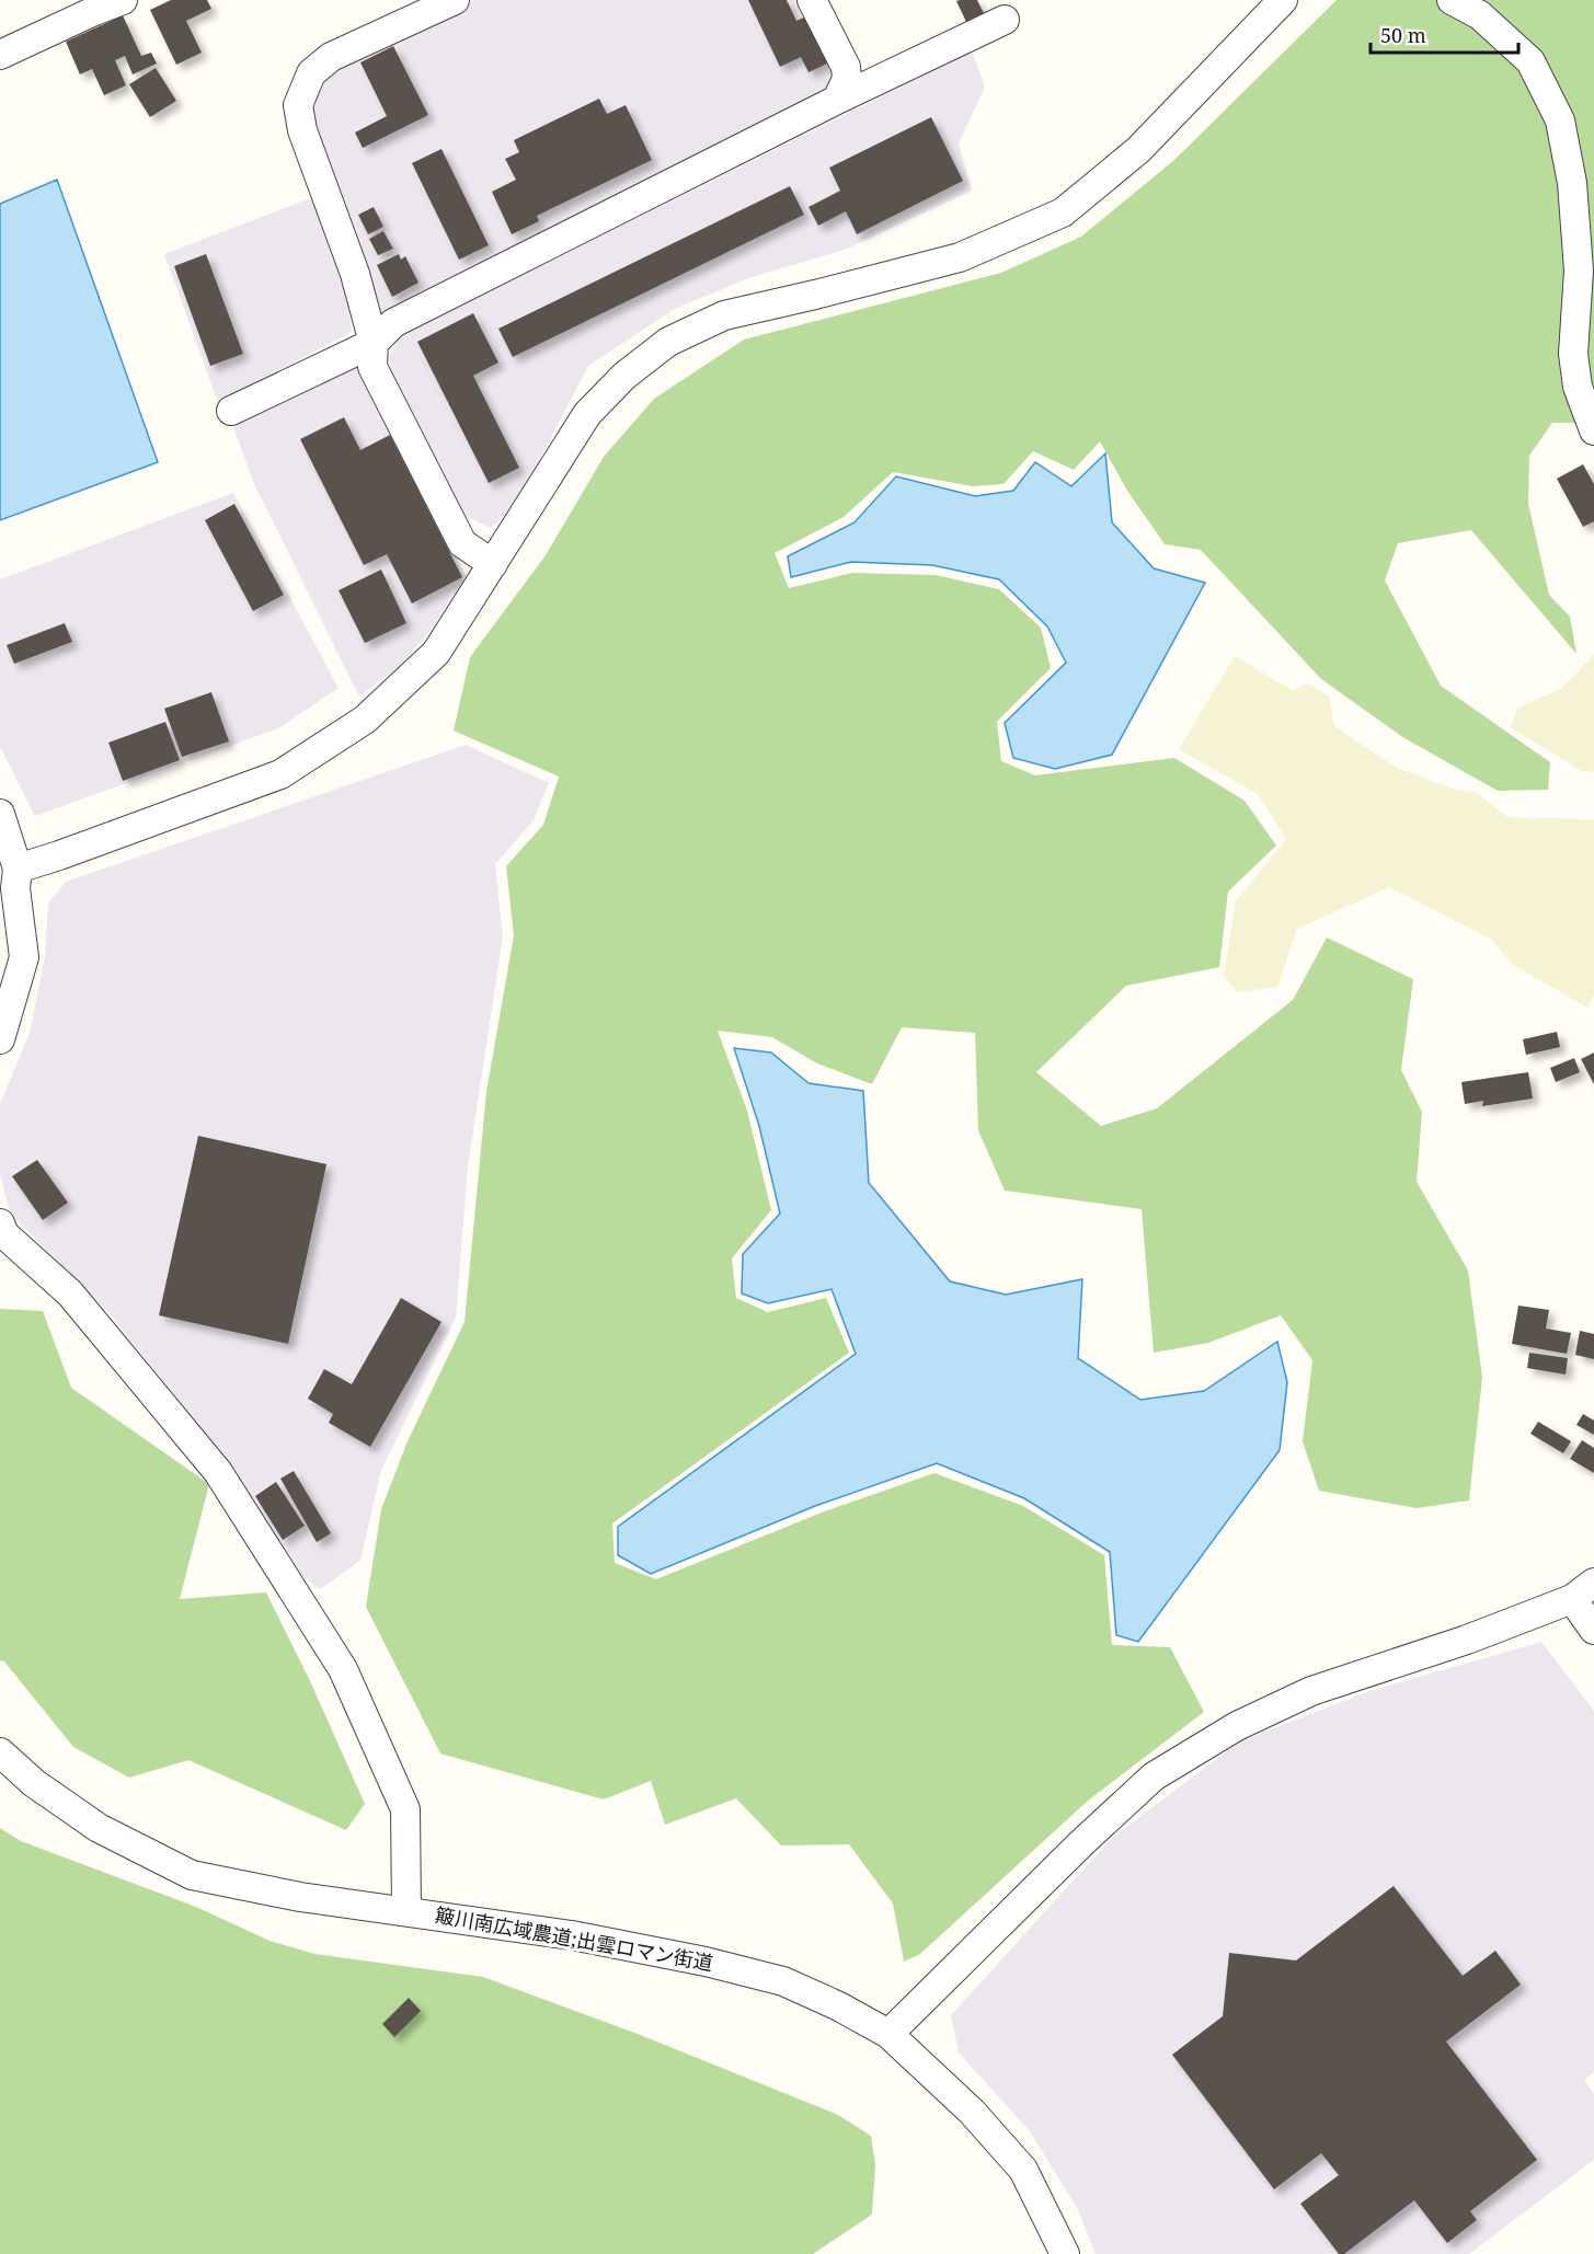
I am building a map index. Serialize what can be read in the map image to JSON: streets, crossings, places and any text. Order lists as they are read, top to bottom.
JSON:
{
  "streets": {
    "street": ["簸川南広域農道;出雲ロマン街道"]
  },
  "scale_bar": "50 m"
}
